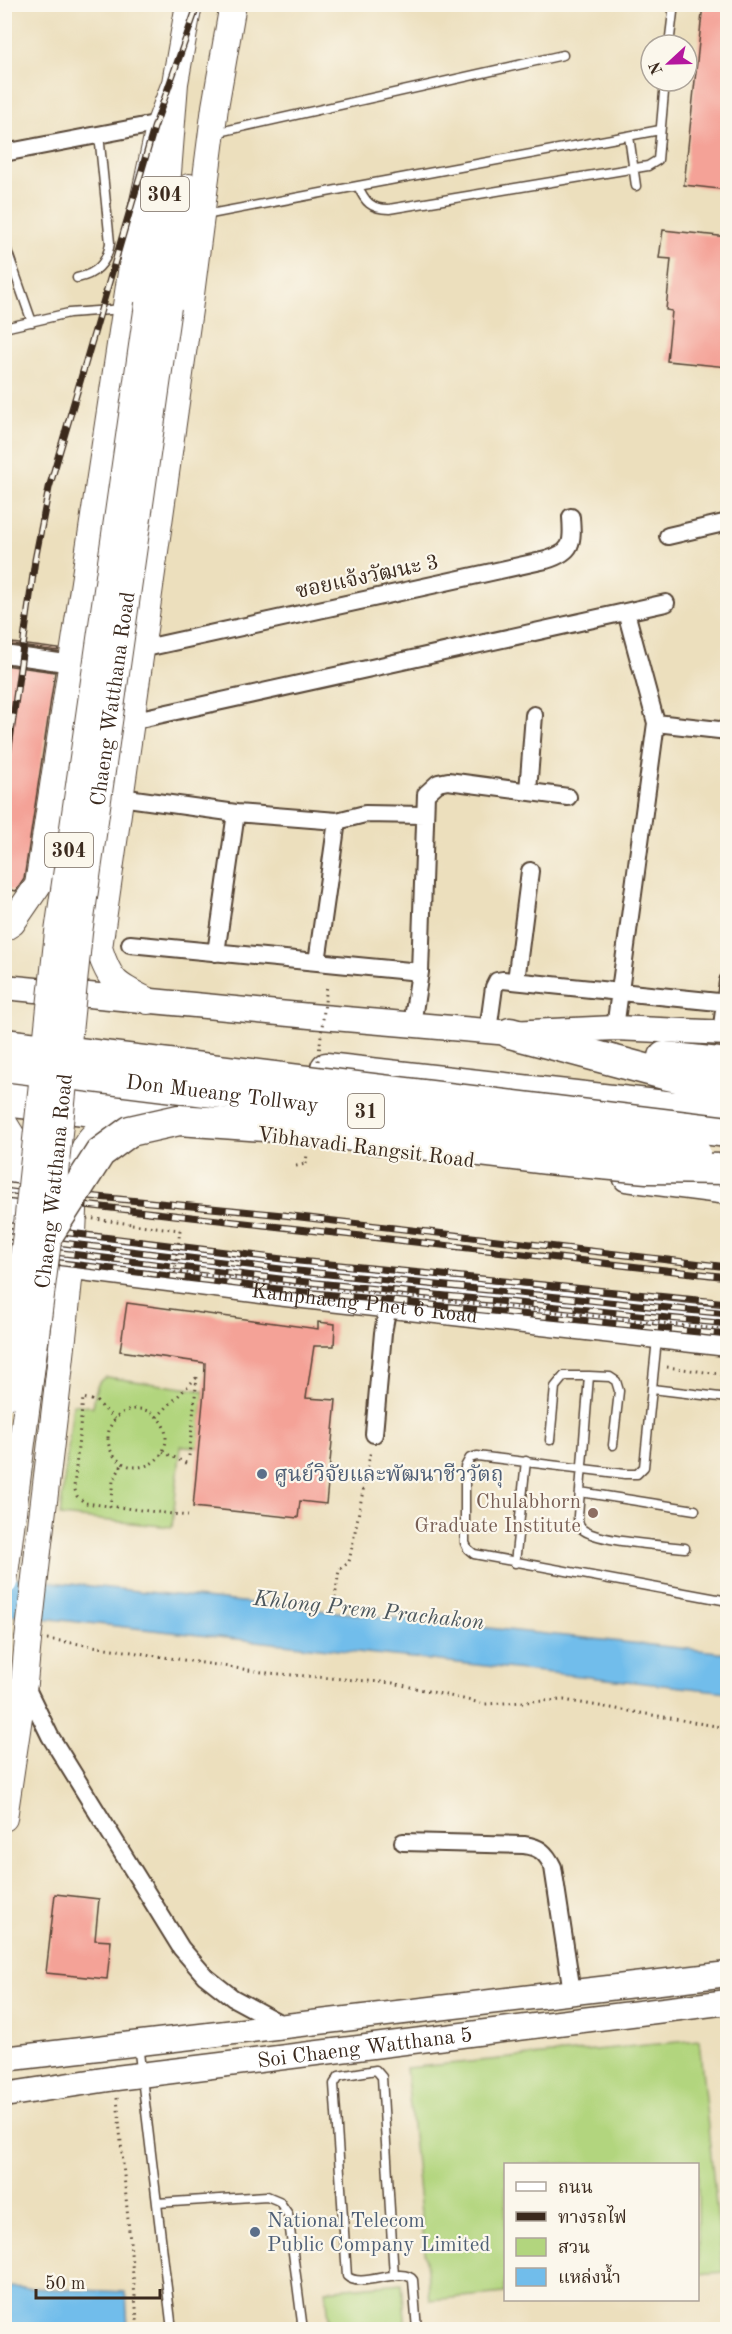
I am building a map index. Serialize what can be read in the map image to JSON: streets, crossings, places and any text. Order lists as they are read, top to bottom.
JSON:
{
  "streets": {
    "highway": ["Don Mueang Tollway", "31", "Vibhavadi Rangsit Road"],
    "main road": ["304", "Chaeng Watthana Road"],
    "street": ["ซอยแจ้งวัฒนะ 3", "Kamphaeng Phet 6 Road", "Soi Chaeng Watthana 5"]
  },
  "crossings": [
    ["ซอยแจ้งวัฒนะ 3", "Chaeng Watthana Road"],
    ["Chaeng Watthana Road", "Vibhavadi Rangsit Road"],
    ["Chaeng Watthana Road", "Kamphaeng Phet 6 Road"]
  ],
  "water": ["Khlong Prem Prachakon"],
  "places": ["ศูนย์วิจัยและพัฒนาชีววัตถุ", "Chulabhorn Graduate Institute", "National Telecom Public Company Limited"],
  "legend": [
    "ถนน",
    "ทางรถไฟ",
    "สวน",
    "แหล่งน้ำ"
  ],
  "scale_bar": "50 m",
  "north": "left"
}
